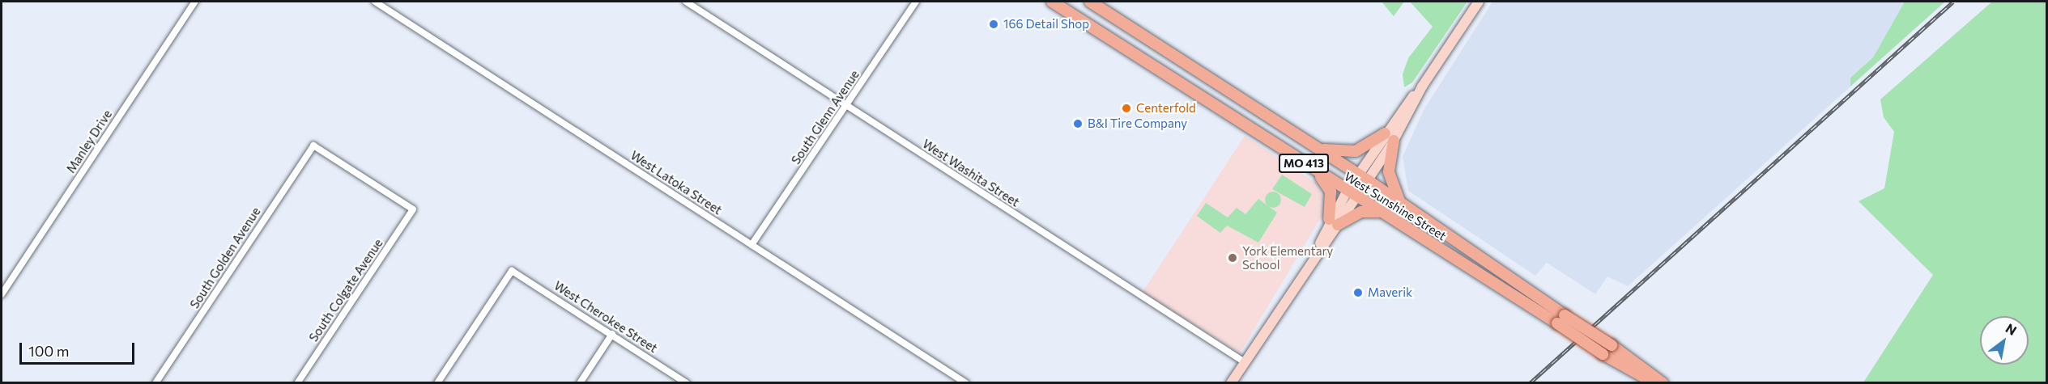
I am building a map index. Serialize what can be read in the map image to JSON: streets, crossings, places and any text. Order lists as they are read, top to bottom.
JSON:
{
  "streets": {
    "main road": ["MO 413", "West Sunshine Street"],
    "street": [
      "South Glenn Avenue",
      "Manley Drive",
      "West Washita Street",
      "West Latoka Street",
      "South Golden Avenue",
      "South Colgate Avenue",
      "West Cherokee Street"
    ]
  },
  "crossings": [
    ["South Glenn Avenue", "West Washita Street"],
    ["South Glenn Avenue", "West Latoka Street"],
    ["South Golden Avenue", "South Colgate Avenue"]
  ],
  "places": [
    "166 Detail Shop",
    "Centerfold",
    "B&I Tire Company",
    "York Elementary School",
    "Maverik"
  ],
  "scale_bar": "100 m",
  "north": "top right"
}
